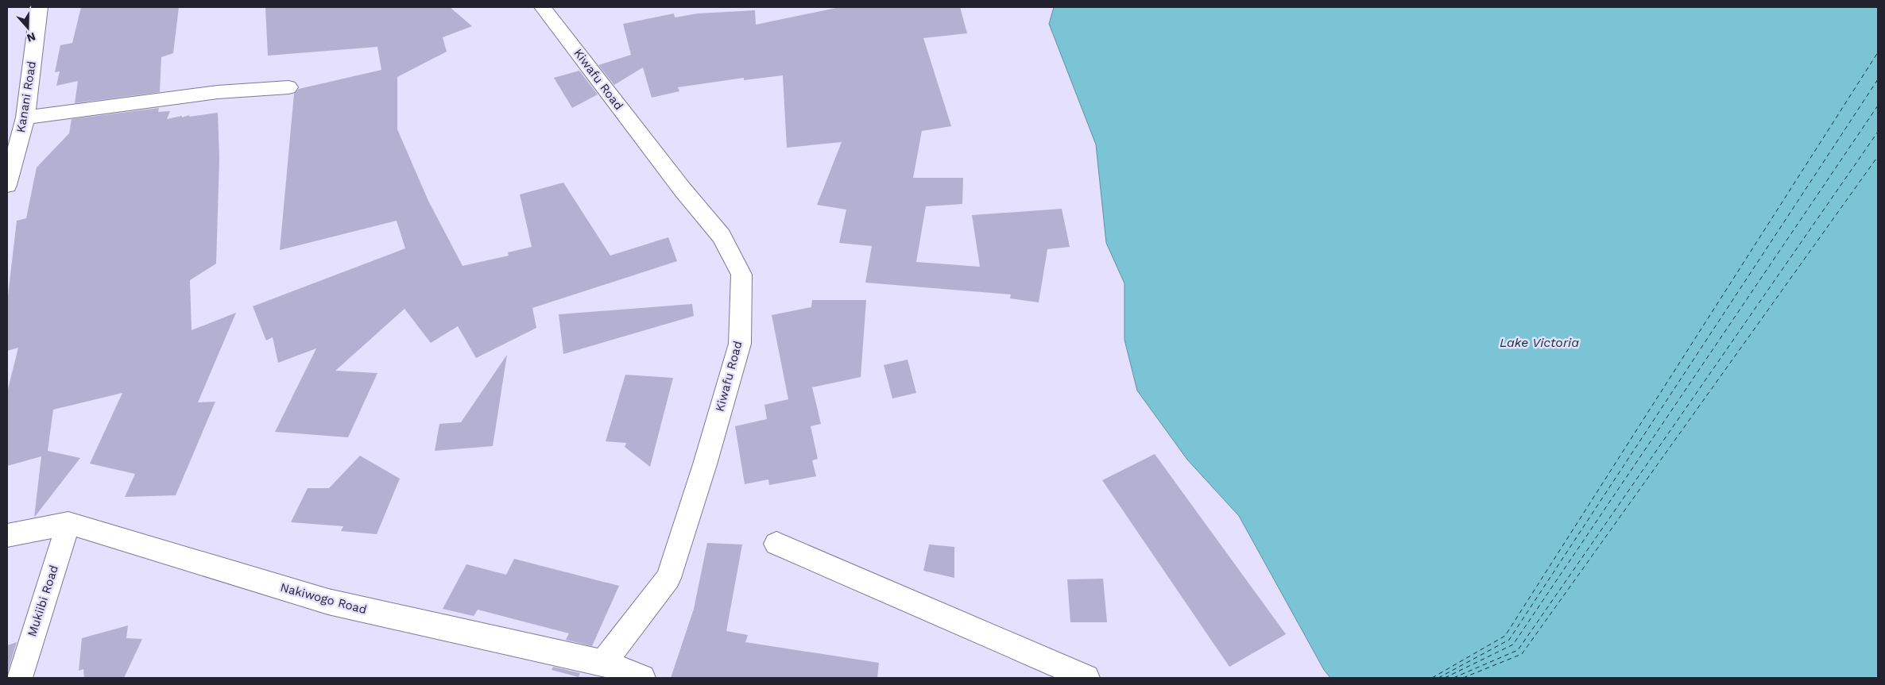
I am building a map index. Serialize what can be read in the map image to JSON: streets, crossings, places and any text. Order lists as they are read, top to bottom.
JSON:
{
  "streets": {
    "street": [
      "Kiwafu Road",
      "Kanani Road",
      "Nakiwogo Road",
      "Mukiibi Road"
    ]
  },
  "crossings": [
    ["Kiwafu Road", "Nakiwogo Road"],
    ["Nakiwogo Road", "Mukiibi Road"]
  ],
  "water": ["Lake Victoria"],
  "north": "bottom"
}
